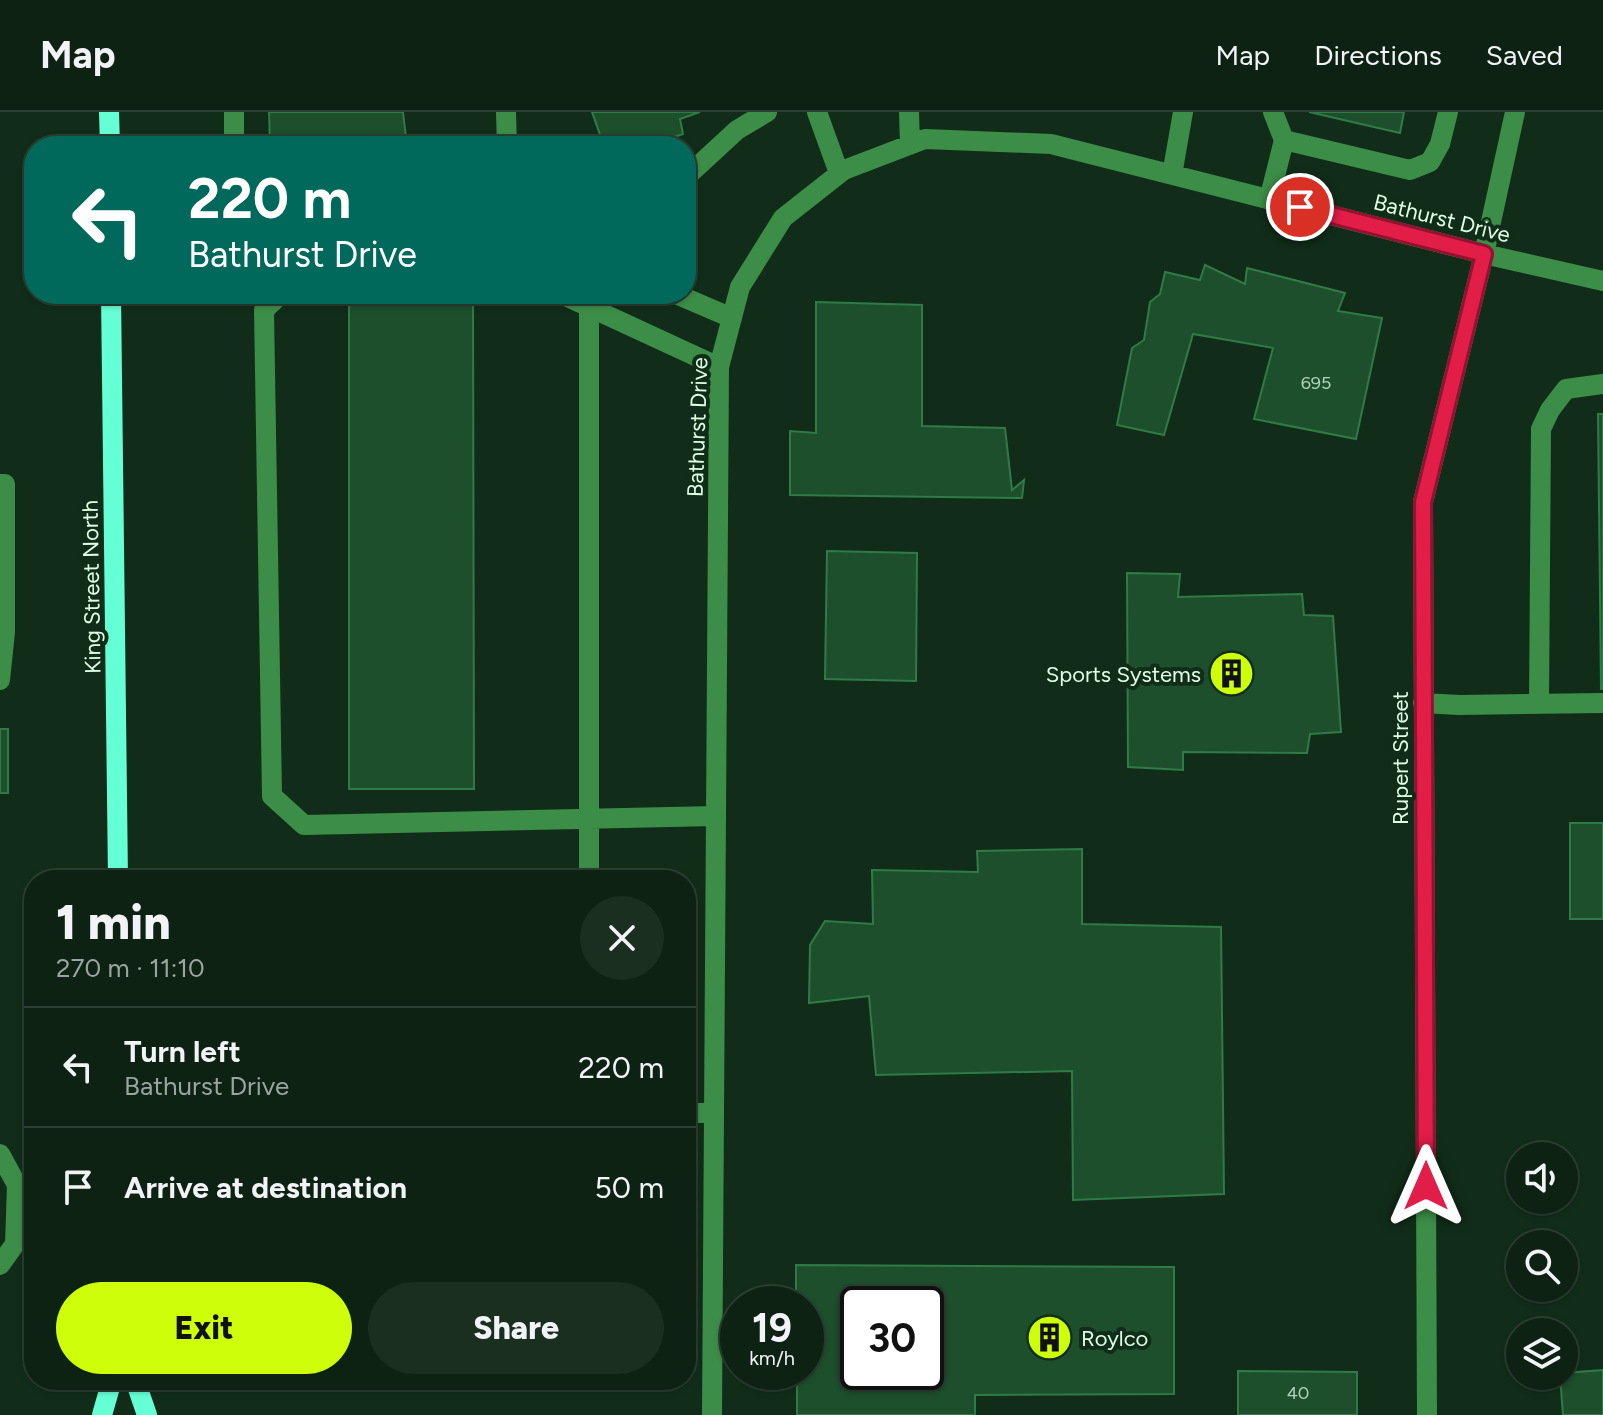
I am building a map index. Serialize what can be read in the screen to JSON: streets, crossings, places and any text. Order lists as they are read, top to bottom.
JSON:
{
  "streets": {
    "main road": ["King Street North"],
    "street": ["Bathurst Drive", "Rupert Street"]
  },
  "crossings": [
    ["Bathurst Drive", "Rupert Street"]
  ],
  "places": {
    "building": ["Sports Systems", "Roylco"]
  },
  "house_numbers": ["695", "40"],
  "page": {
    "header": "Map",
    "nav": ["Map", "Directions", "Saved"],
    "turn": ["220 m", "Bathurst Drive"],
    "heading": ["1 min", "270 m · 11:10"],
    "list": [
      {
        "name": "Turn left",
        "note": "Bathurst Drive",
        "value": "220 m"
      },
      {
        "name": "Arrive at destination",
        "value": "50 m"
      }
    ],
    "buttons": ["Exit", "Share"],
    "speed": "19 km/h",
    "limit": "30"
  }
}
